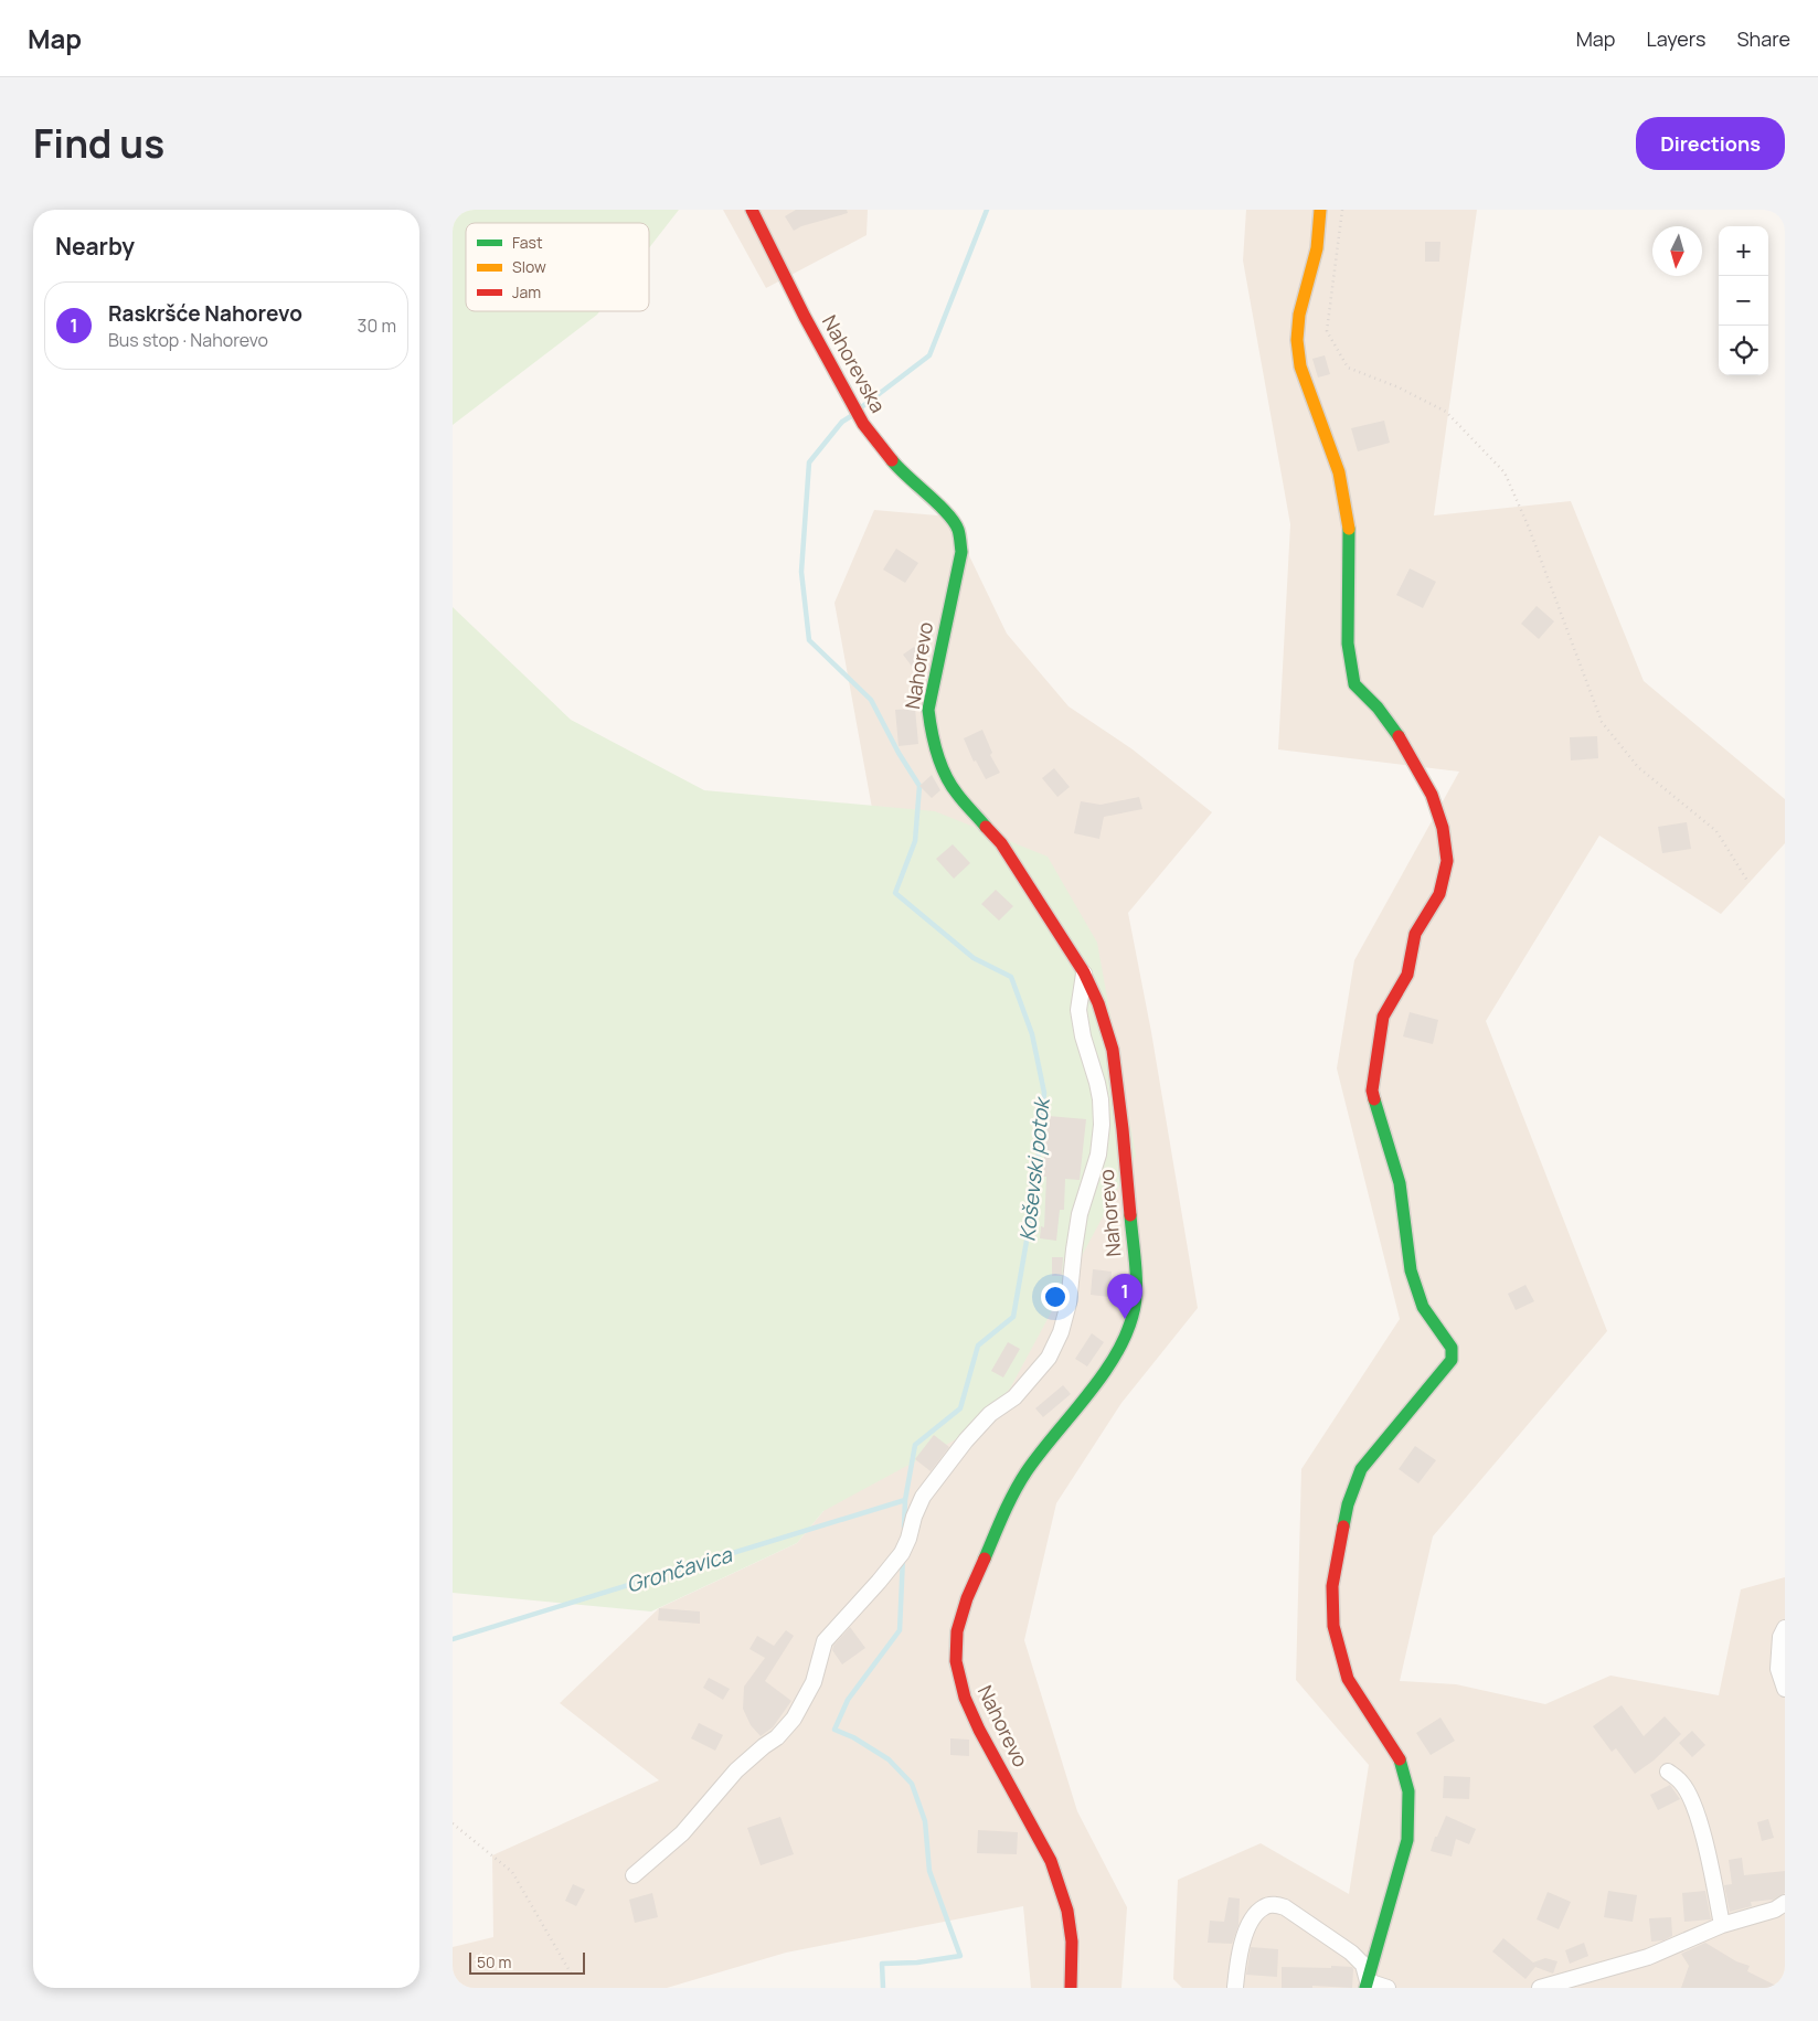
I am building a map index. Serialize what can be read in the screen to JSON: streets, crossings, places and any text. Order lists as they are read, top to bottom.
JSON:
{
  "streets": {
    "street": ["Nahorevska", "Nahorevo"]
  },
  "crossings": [
    ["Nahorevska", "Nahorevo"]
  ],
  "water": ["Koševski potok", "Grončavica"],
  "legend": ["Fast", "Slow", "Jam"],
  "scale_bar": "50 m",
  "north": "bottom",
  "page": {
    "header": "Map",
    "nav": ["Map", "Layers", "Share"],
    "title": "Find us",
    "buttons": "Directions",
    "heading": "Nearby",
    "map_buttons": ["+", "−"],
    "list": [
      {
        "mark": "1",
        "name": "Raskršće Nahorevo",
        "note": "Bus stop · Nahorevo",
        "value": "30 m"
      }
    ],
    "pins": "1",
    "scale": "50 m"
  }
}
